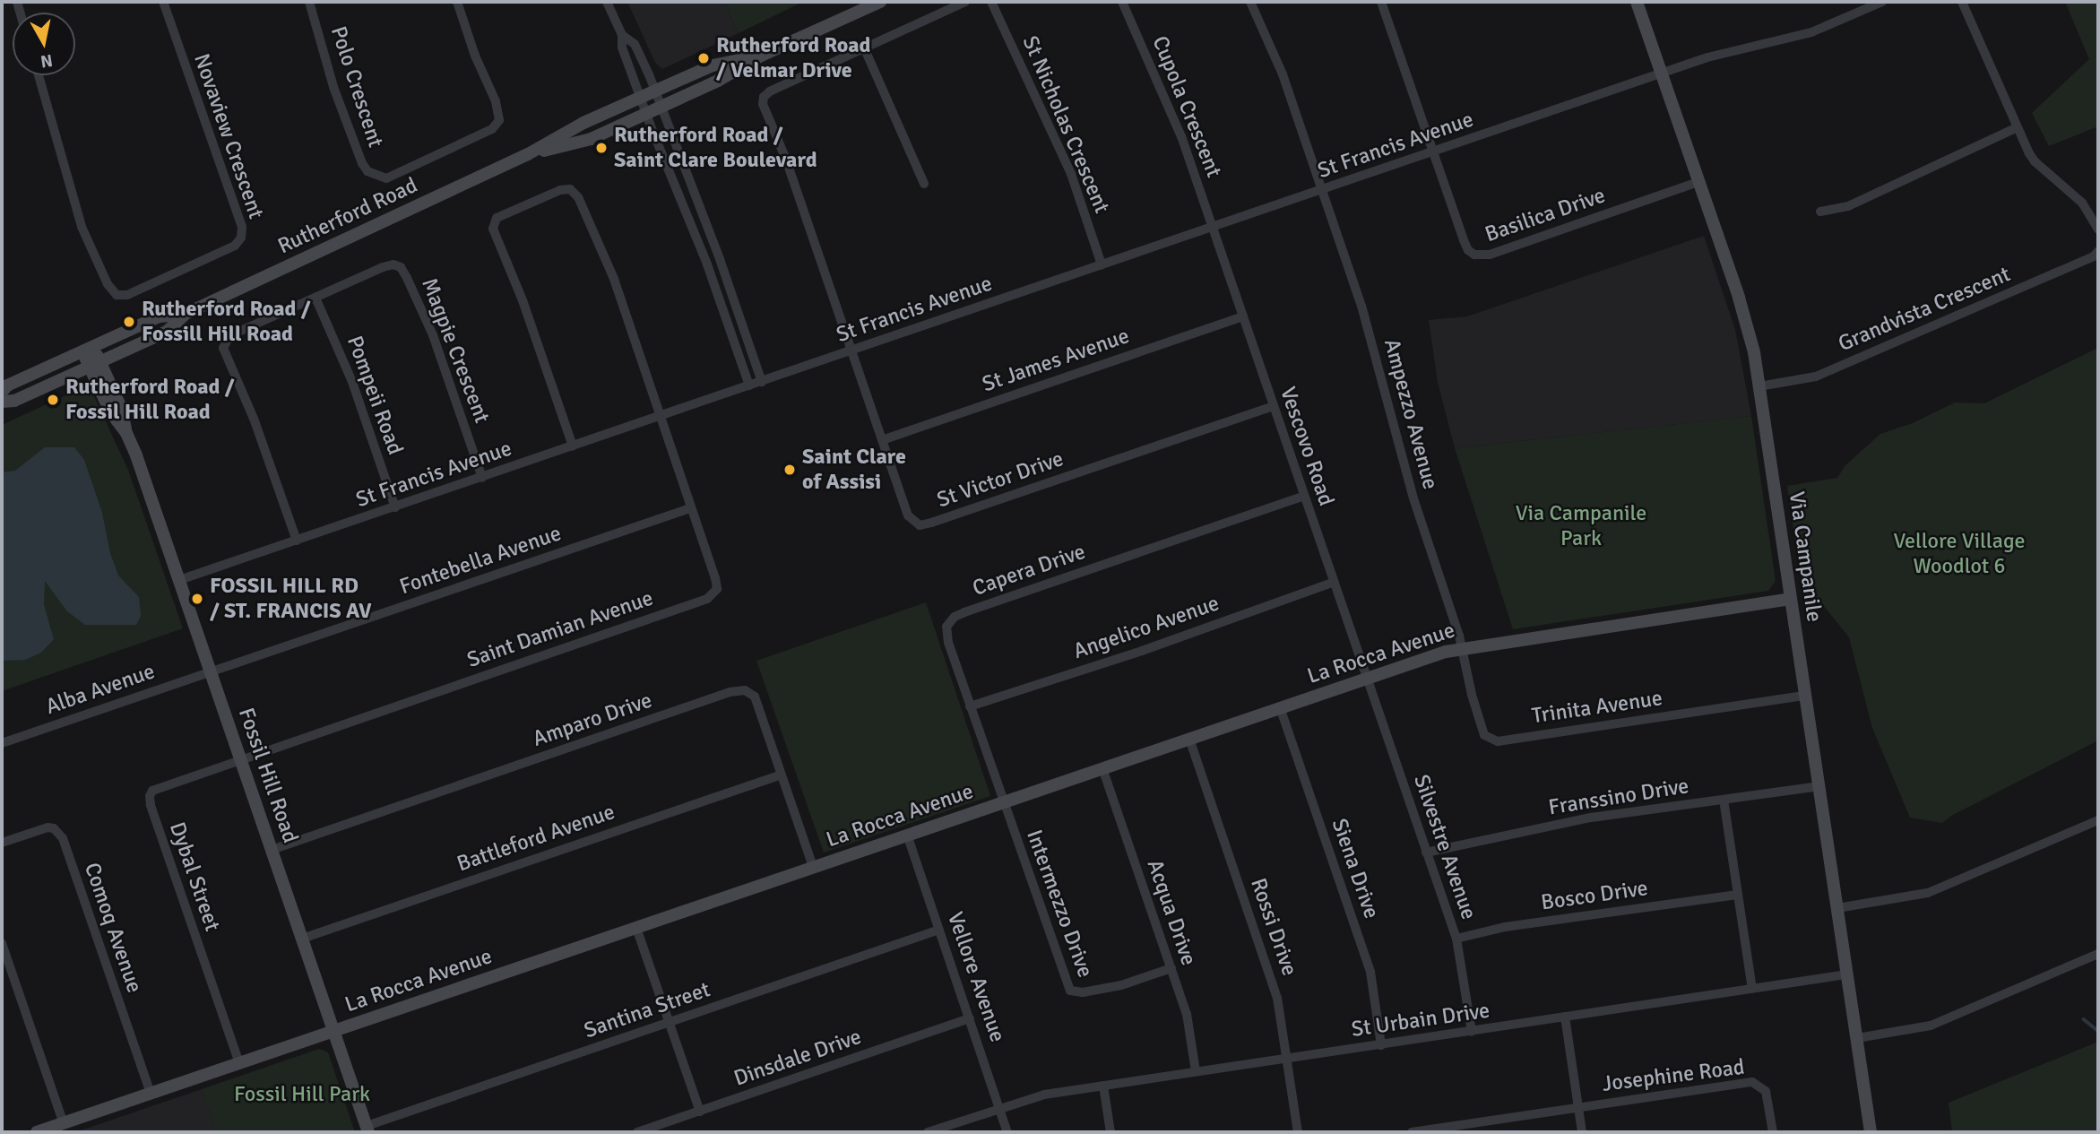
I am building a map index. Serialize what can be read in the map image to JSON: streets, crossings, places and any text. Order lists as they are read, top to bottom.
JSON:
{
  "streets": {
    "street": [
      "Polo Crescent",
      "Cupola Crescent",
      "St Nicholas Crescent",
      "Novaview Crescent",
      "St Francis Avenue",
      "Basilica Drive",
      "Rutherford Road",
      "Grandvista Crescent",
      "Magpie Crescent",
      "St James Avenue",
      "Pompeii Road",
      "Ampezzo Avenue",
      "Vescovo Road",
      "St Victor Drive",
      "Via Campanile",
      "Fontebella Avenue",
      "Capera Drive",
      "Angelico Avenue",
      "Saint Damian Avenue",
      "La Rocca Avenue",
      "Alba Avenue",
      "Trinita Avenue",
      "Amparo Drive",
      "Fossil Hill Road",
      "Franssino Drive",
      "Battleford Avenue",
      "Silvestre Avenue",
      "Siena Drive",
      "Dybal Street",
      "Bosco Drive",
      "Intermezzo Drive",
      "Acqua Drive",
      "Rossi Drive",
      "Comoq Avenue",
      "Vellore Avenue",
      "Santina Street",
      "St Urbain Drive",
      "Dinsdale Drive",
      "Josephine Road"
    ]
  },
  "crossings": [
    ["Cupola Crescent", "St Francis Avenue"],
    ["Cupola Crescent", "Vescovo Road"],
    ["St Nicholas Crescent", "St Francis Avenue"],
    ["St Francis Avenue", "Basilica Drive"],
    ["St Francis Avenue", "Magpie Crescent"],
    ["St Francis Avenue", "Pompeii Road"],
    ["St Francis Avenue", "Ampezzo Avenue"],
    ["St Francis Avenue", "Vescovo Road"],
    ["St Francis Avenue", "St Victor Drive"],
    ["St Francis Avenue", "Via Campanile"],
    ["St Francis Avenue", "Saint Damian Avenue"],
    ["St Francis Avenue", "Fossil Hill Road"],
    ["Basilica Drive", "Via Campanile"],
    ["Rutherford Road", "Fossil Hill Road"],
    ["Grandvista Crescent", "Via Campanile"],
    ["Magpie Crescent", "Pompeii Road"],
    ["St James Avenue", "Vescovo Road"],
    ["St James Avenue", "St Victor Drive"],
    ["Ampezzo Avenue", "La Rocca Avenue"],
    ["Ampezzo Avenue", "Trinita Avenue"],
    ["Vescovo Road", "St Victor Drive"],
    ["Vescovo Road", "Capera Drive"],
    ["Vescovo Road", "Angelico Avenue"],
    ["Vescovo Road", "La Rocca Avenue"],
    ["Vescovo Road", "Silvestre Avenue"],
    ["Via Campanile", "La Rocca Avenue"],
    ["Via Campanile", "Trinita Avenue"],
    ["Via Campanile", "Franssino Drive"],
    ["Via Campanile", "St Urbain Drive"],
    ["Fontebella Avenue", "Saint Damian Avenue"],
    ["Fontebella Avenue", "Alba Avenue"],
    ["Fontebella Avenue", "Fossil Hill Road"],
    ["Capera Drive", "Angelico Avenue"],
    ["Capera Drive", "La Rocca Avenue"],
    ["Capera Drive", "Intermezzo Drive"],
    ["Saint Damian Avenue", "Fossil Hill Road"],
    ["Saint Damian Avenue", "Dybal Street"],
    ["La Rocca Avenue", "Trinita Avenue"],
    ["La Rocca Avenue", "Amparo Drive"],
    ["La Rocca Avenue", "Fossil Hill Road"],
    ["La Rocca Avenue", "Silvestre Avenue"],
    ["La Rocca Avenue", "Siena Drive"],
    ["La Rocca Avenue", "Dybal Street"],
    ["La Rocca Avenue", "Intermezzo Drive"],
    ["La Rocca Avenue", "Acqua Drive"],
    ["La Rocca Avenue", "Rossi Drive"],
    ["La Rocca Avenue", "Comoq Avenue"],
    ["La Rocca Avenue", "Vellore Avenue"],
    ["Alba Avenue", "Fossil Hill Road"],
    ["Amparo Drive", "Fossil Hill Road"],
    ["Amparo Drive", "Battleford Avenue"],
    ["Fossil Hill Road", "Battleford Avenue"],
    ["Fossil Hill Road", "Dybal Street"],
    ["Fossil Hill Road", "Santina Street"],
    ["Franssino Drive", "Silvestre Avenue"],
    ["Silvestre Avenue", "Bosco Drive"],
    ["Silvestre Avenue", "St Urbain Drive"],
    ["Siena Drive", "St Urbain Drive"],
    ["Intermezzo Drive", "Acqua Drive"],
    ["Acqua Drive", "St Urbain Drive"],
    ["Rossi Drive", "St Urbain Drive"],
    ["Vellore Avenue", "Santina Street"],
    ["Vellore Avenue", "St Urbain Drive"],
    ["Vellore Avenue", "Dinsdale Drive"]
  ],
  "parks": ["Via Campanile Park", "Vellore Village Woodlot 6", "Fossil Hill Park"],
  "places": [
    "Rutherford Road / Velmar Drive",
    "Rutherford Road / Saint Clare Boulevard",
    "Rutherford Road / Fossill Hill Road",
    "Rutherford Road / Fossil Hill Road",
    "Saint Clare of Assisi",
    "FOSSIL HILL RD / ST. FRANCIS AV"
  ],
  "north": "bottom"
}
